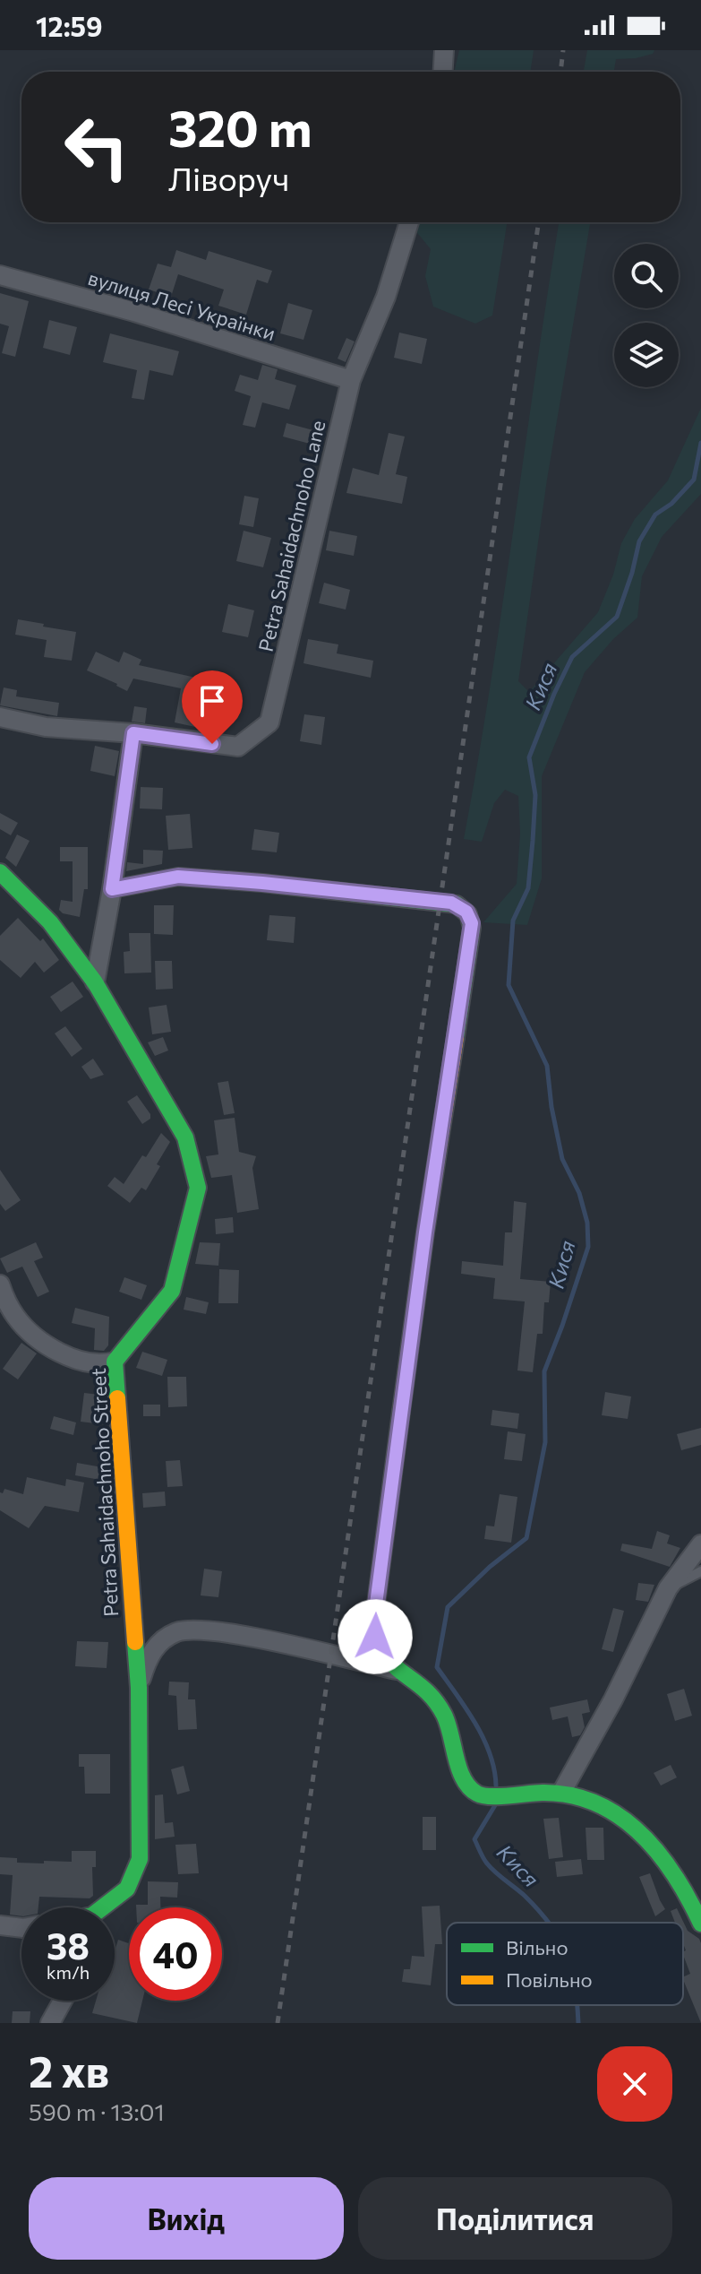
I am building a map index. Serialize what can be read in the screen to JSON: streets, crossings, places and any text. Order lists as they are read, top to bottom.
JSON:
{
  "streets": {
    "street": ["вулиця Лесі Українки", "Petra Sahaidachnoho Lane", "Petra Sahaidachnoho Street"]
  },
  "crossings": [
    ["вулиця Лесі Українки", "Petra Sahaidachnoho Lane"]
  ],
  "water": ["Кися"],
  "legend": ["Вільно", "Повільно"],
  "page": {
    "status": "12:59",
    "turn": ["320 m", "Ліворуч"],
    "speed": "38 km/h",
    "limit": "40",
    "heading": ["2 хв", "590 m · 13:01"],
    "buttons": ["Вихід", "Поділитися"]
  }
}
